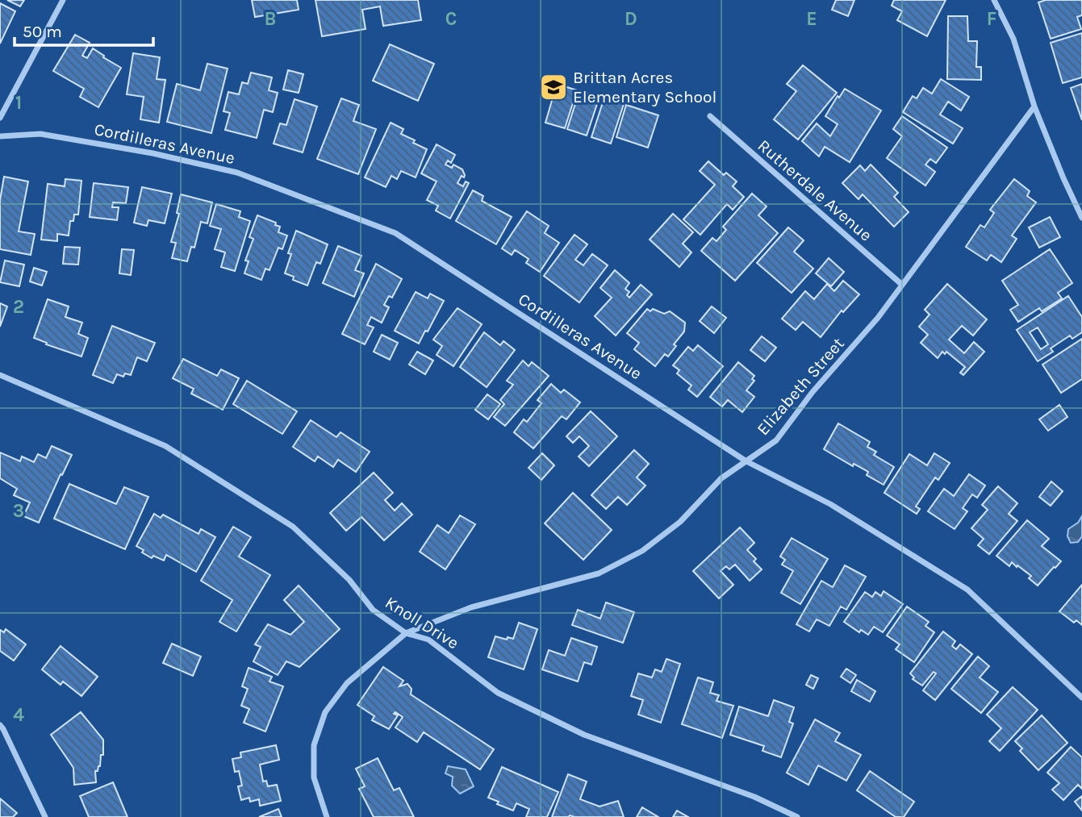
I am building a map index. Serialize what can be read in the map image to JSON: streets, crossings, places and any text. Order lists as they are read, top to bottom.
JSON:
{
  "streets": {
    "street": [
      "Cordilleras Avenue",
      "Rutherdale Avenue",
      "Elizabeth Street",
      "Knoll Drive"
    ]
  },
  "crossings": [
    ["Cordilleras Avenue", "Elizabeth Street"],
    ["Rutherdale Avenue", "Elizabeth Street"],
    ["Elizabeth Street", "Knoll Drive"]
  ],
  "places": {
    "school or university": ["Brittan Acres Elementary School"]
  },
  "scale_bar": "50 m",
  "grid": {
    "columns": [
      "B",
      "C",
      "D",
      "E",
      "F"
    ],
    "rows": [
      "1",
      "2",
      "3",
      "4"
    ]
  }
}
